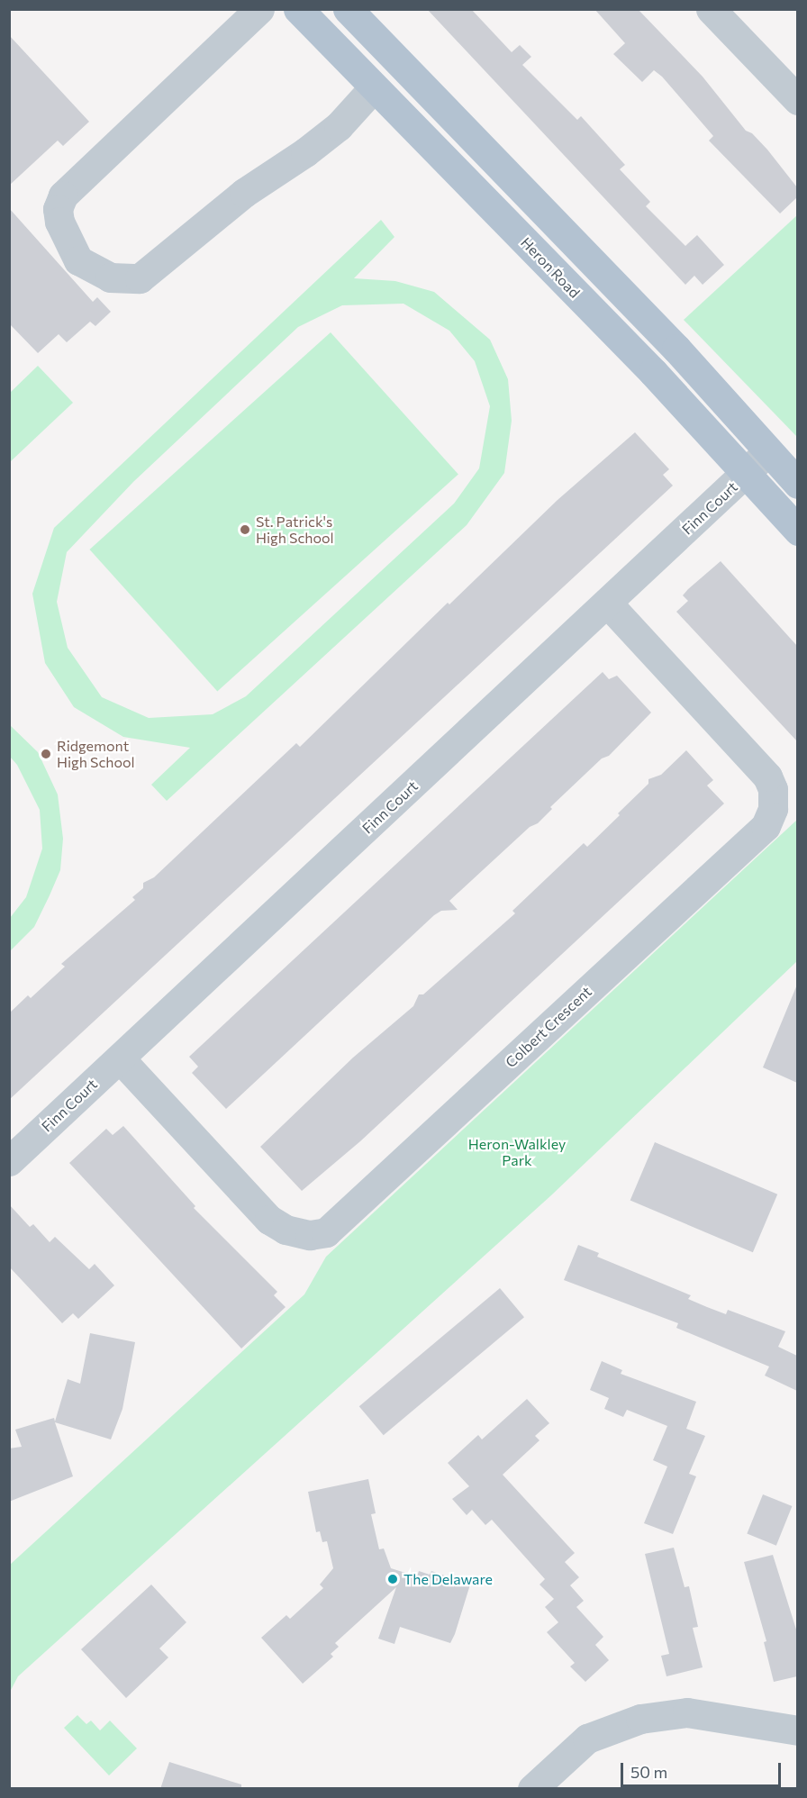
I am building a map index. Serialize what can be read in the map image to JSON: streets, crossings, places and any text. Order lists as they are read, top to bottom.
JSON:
{
  "streets": {
    "main road": ["Heron Road"],
    "street": ["Finn Court", "Colbert Crescent"]
  },
  "crossings": [
    ["Heron Road", "Finn Court"],
    ["Finn Court", "Colbert Crescent"]
  ],
  "parks": ["Heron-Walkley Park"],
  "places": ["St. Patrick's High School", "Ridgemont High School", "The Delaware"],
  "scale_bar": "50 m"
}
